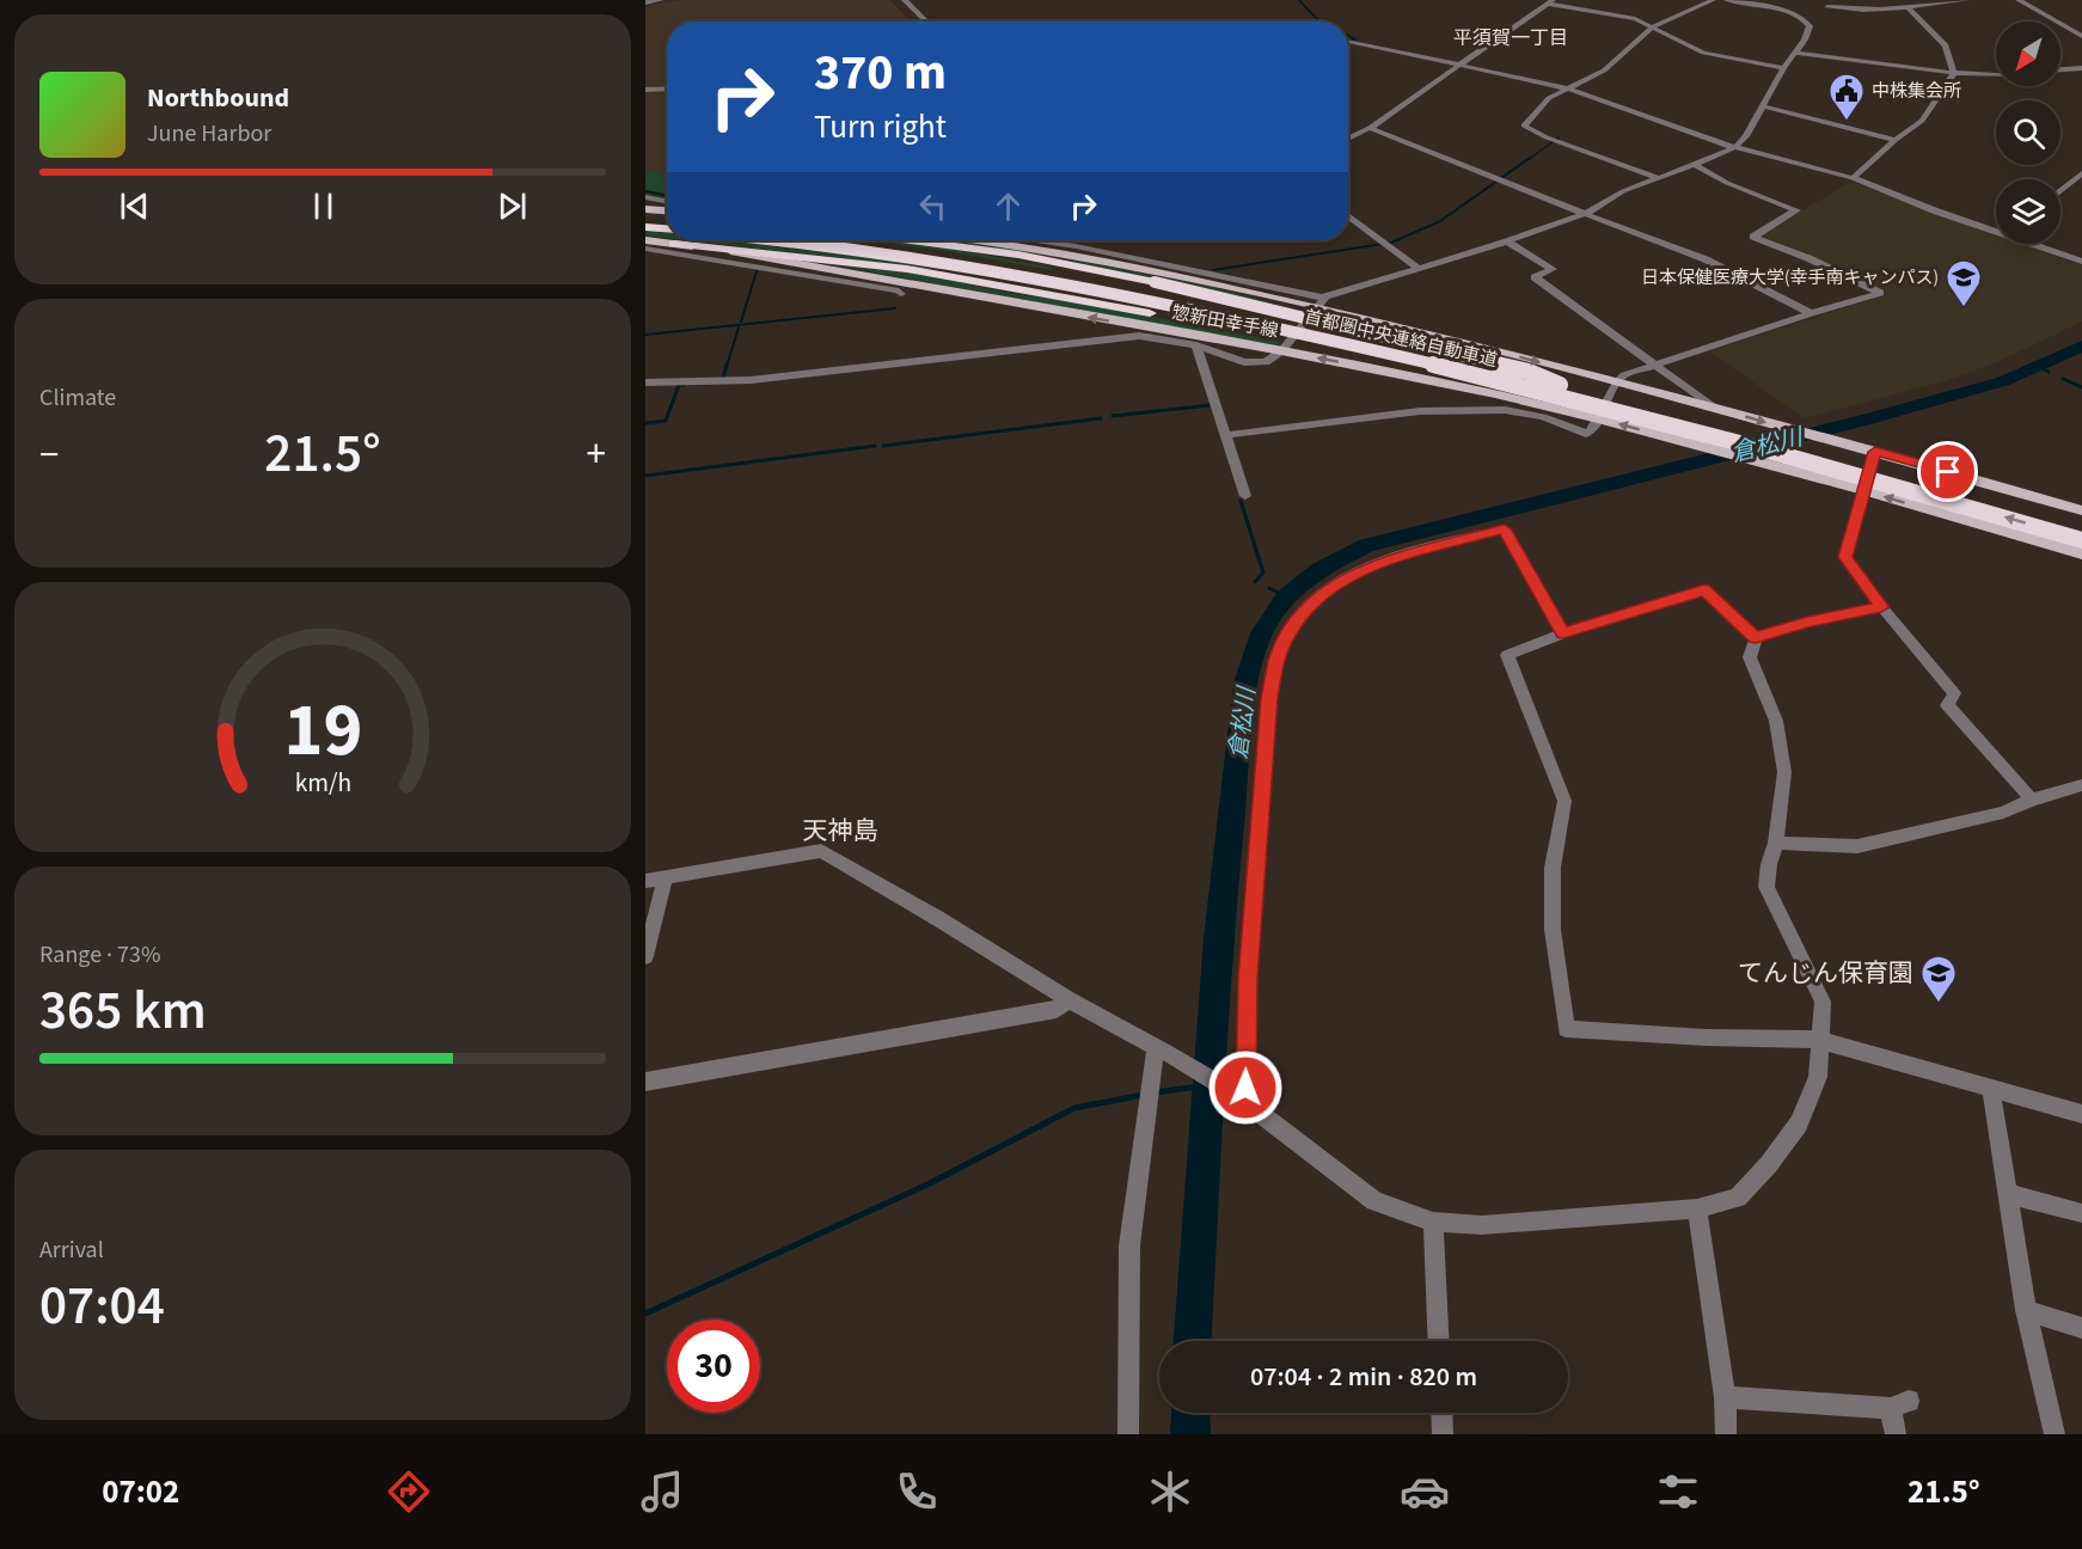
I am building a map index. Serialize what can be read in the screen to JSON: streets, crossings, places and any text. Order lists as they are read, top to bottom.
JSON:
{
  "streets": {
    "highway": ["首都圏中央連絡自動車道"],
    "main road": ["惣新田幸手線"]
  },
  "districts": ["平須賀一丁目", "天神島"],
  "water": ["倉松川"],
  "places": {
    "public building": ["中株集会所"],
    "school or university": ["日本保健医療大学(幸手南キャンパス)", "てんじん保育園"]
  },
  "north": "bottom left",
  "page": {
    "turn": ["370 m", "Turn right"],
    "song": ["Northbound", "June Harbor"],
    "tile": [
      "Climate",
      ["Range · 73%", "365 km"],
      ["Arrival", "07:04"]
    ],
    "heat": ["−", "21.5°", "+"],
    "limit": "30",
    "trip": "07:04 · 2 min · 820 m",
    "tabs": ["07:02", "21.5°"],
    "gauge": ["19", "km/h"]
  }
}
